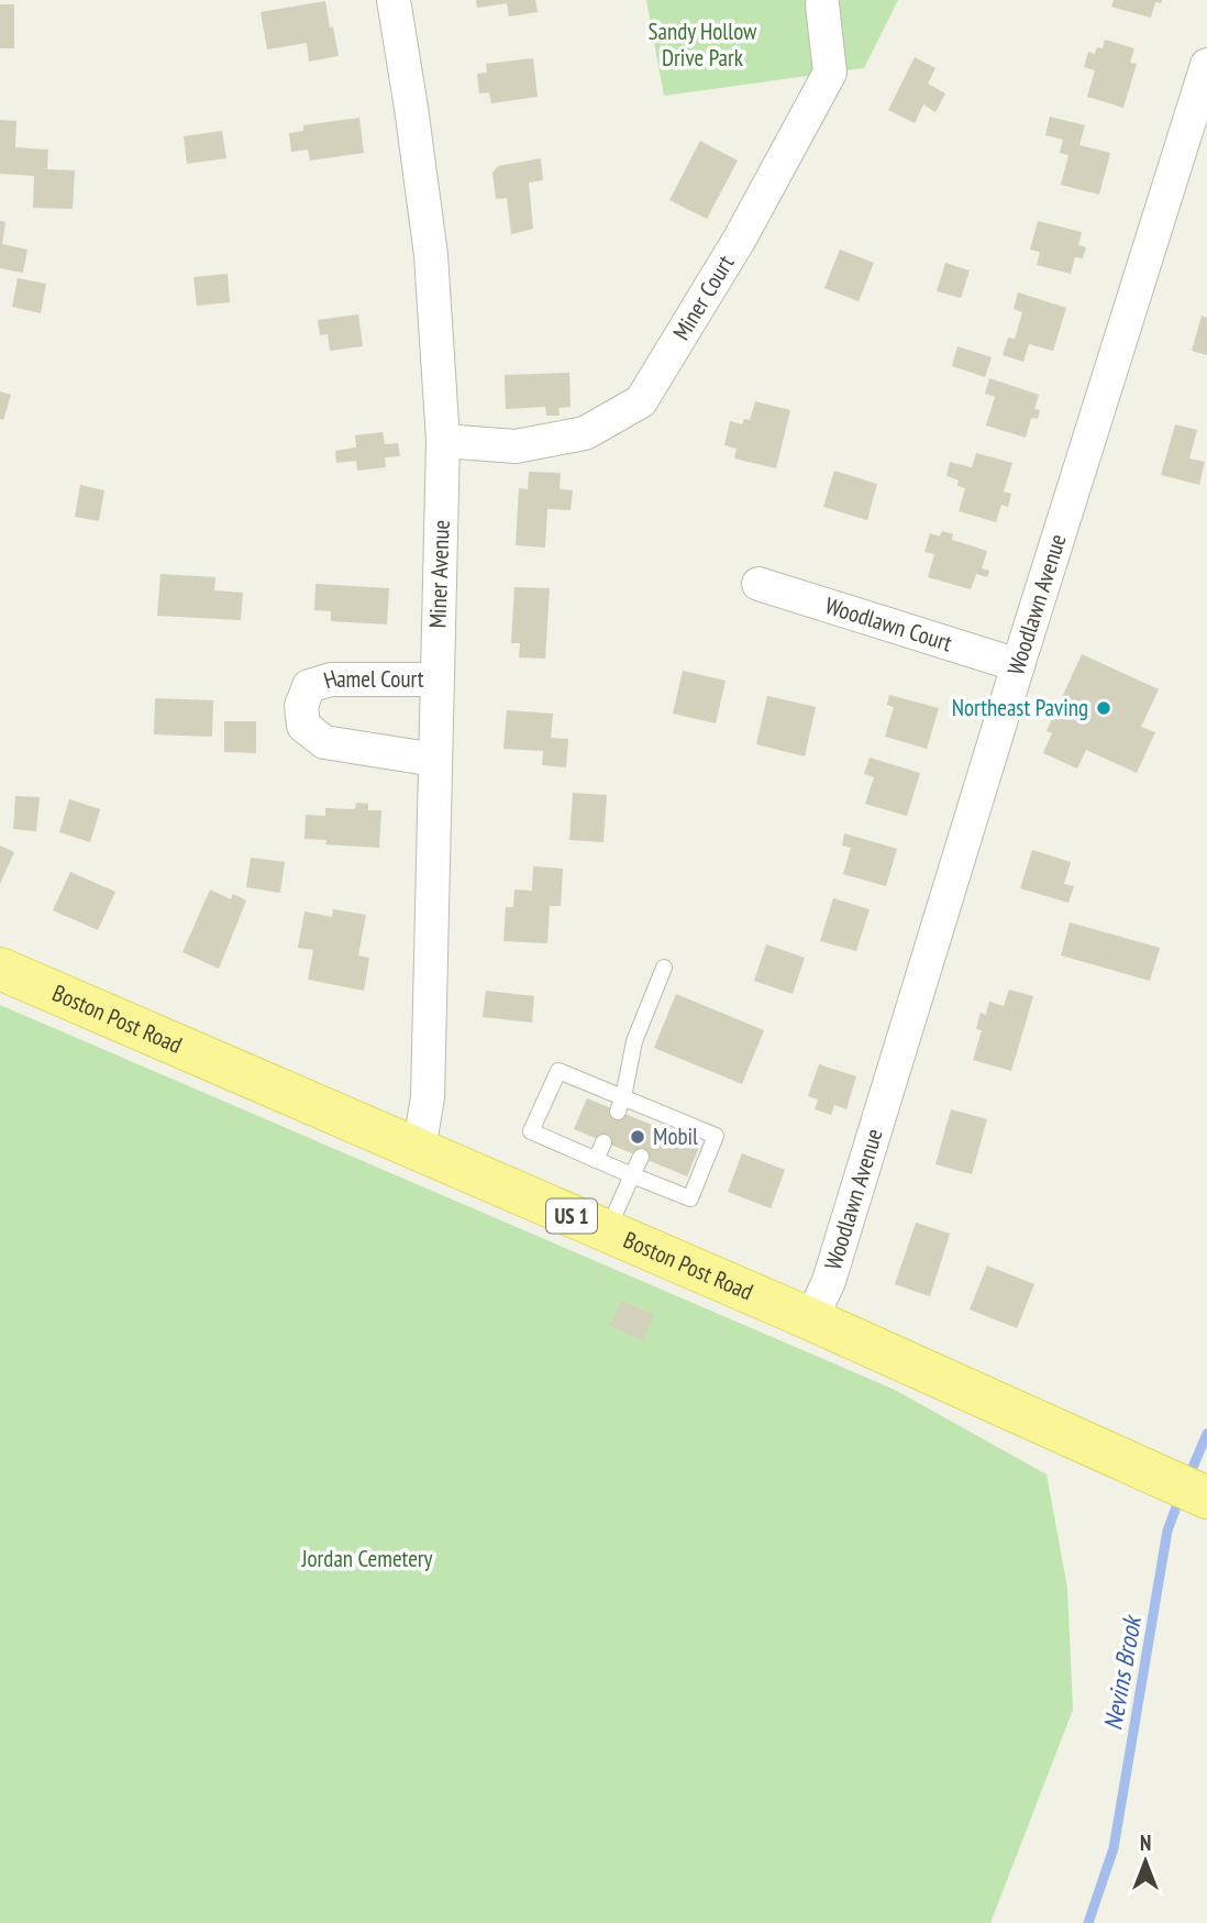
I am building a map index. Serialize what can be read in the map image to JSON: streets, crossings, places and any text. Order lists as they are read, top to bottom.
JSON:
{
  "streets": {
    "main road": ["Boston Post Road", "US 1"],
    "street": [
      "Miner Court",
      "Miner Avenue",
      "Woodlawn Avenue",
      "Woodlawn Court",
      "Hamel Court"
    ]
  },
  "crossings": [
    ["Miner Court", "Miner Avenue"],
    ["Miner Avenue", "Hamel Court"],
    ["Miner Avenue", "Boston Post Road"],
    ["Woodlawn Avenue", "Woodlawn Court"],
    ["Woodlawn Avenue", "Boston Post Road"]
  ],
  "water": ["Nevins Brook"],
  "parks": ["Sandy Hollow Drive Park", "Jordan Cemetery"],
  "places": ["Northeast Paving", "Mobil"],
  "north": "top"
}
